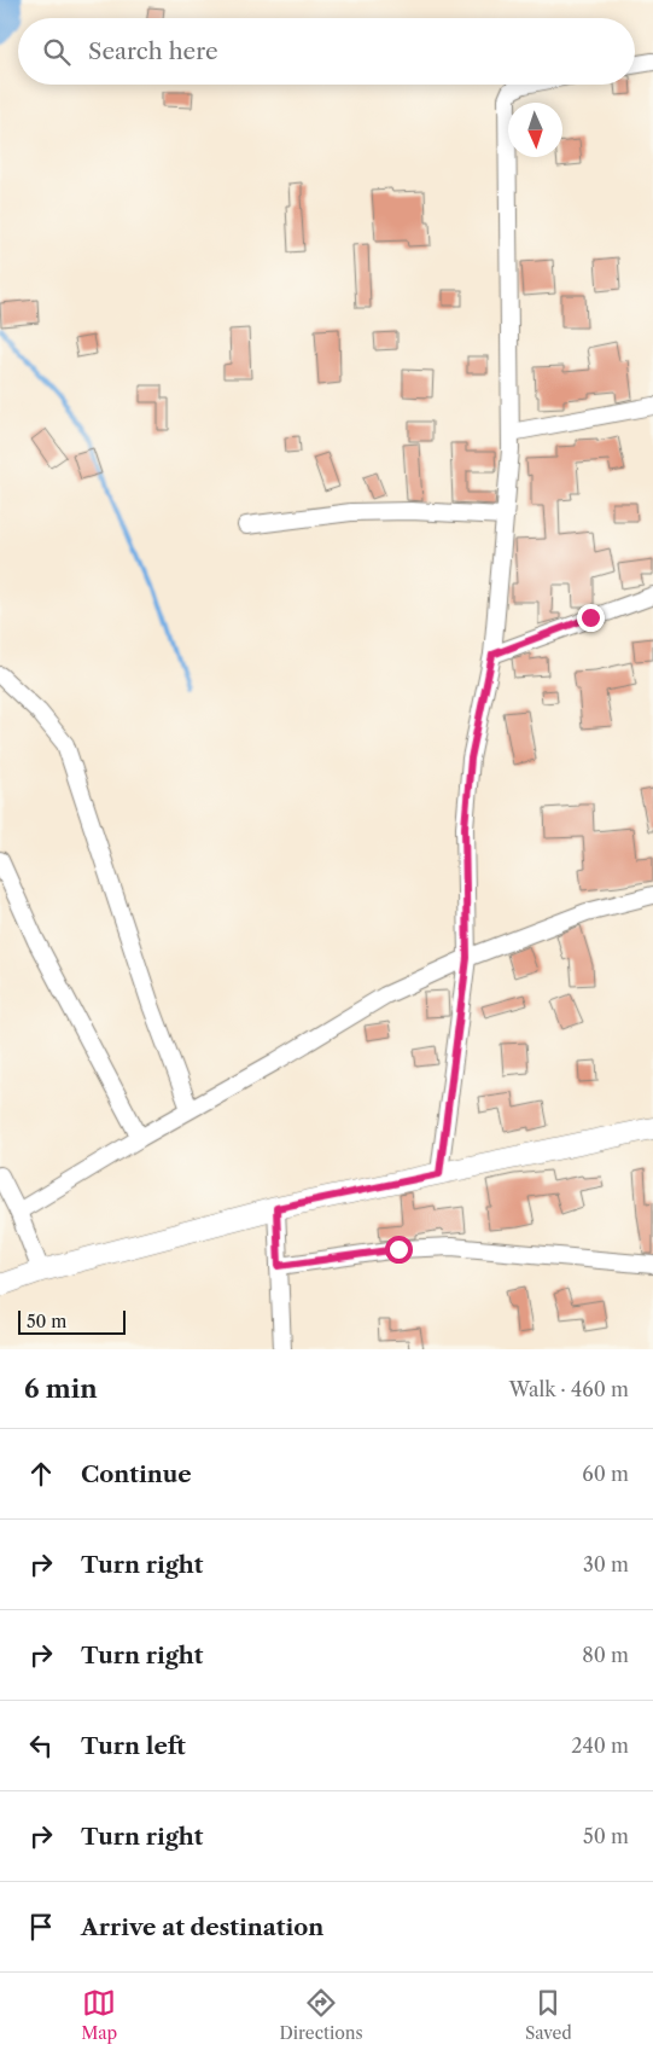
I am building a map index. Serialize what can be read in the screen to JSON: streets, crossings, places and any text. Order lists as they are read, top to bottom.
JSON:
{
  "scale_bar": "50 m",
  "north": "bottom",
  "page": {
    "search": "Search here",
    "scale": "50 m",
    "heading": ["6 min", "Walk · 460 m"],
    "list": [
      ["Continue", "60 m"],
      ["Turn right", "30 m"],
      ["Turn right", "80 m"],
      ["Turn left", "240 m"],
      ["Turn right", "50 m"],
      "Arrive at destination"
    ],
    "nav": ["Map", "Directions", "Saved"]
  }
}
